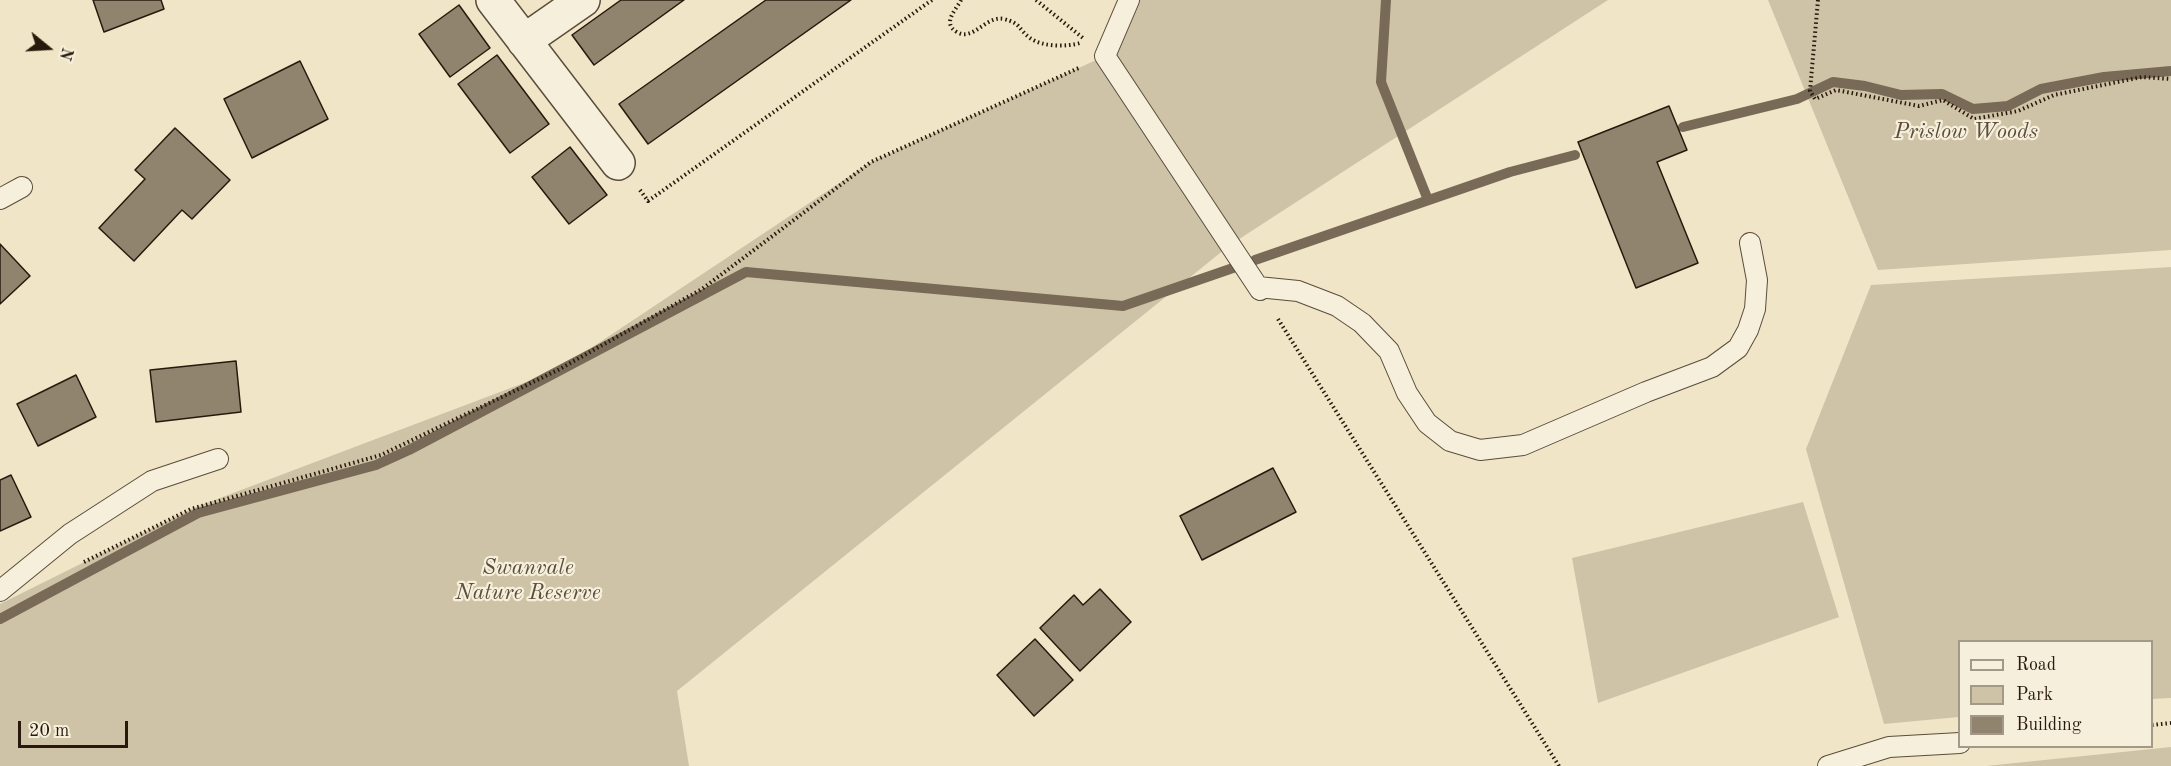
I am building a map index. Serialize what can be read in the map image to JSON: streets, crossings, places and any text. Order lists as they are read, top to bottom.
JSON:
{
  "parks": ["Prislow Woods", "Swanvale Nature Reserve"],
  "legend": ["Road", "Park", "Building"],
  "scale_bar": "20 m",
  "north": "right"
}
